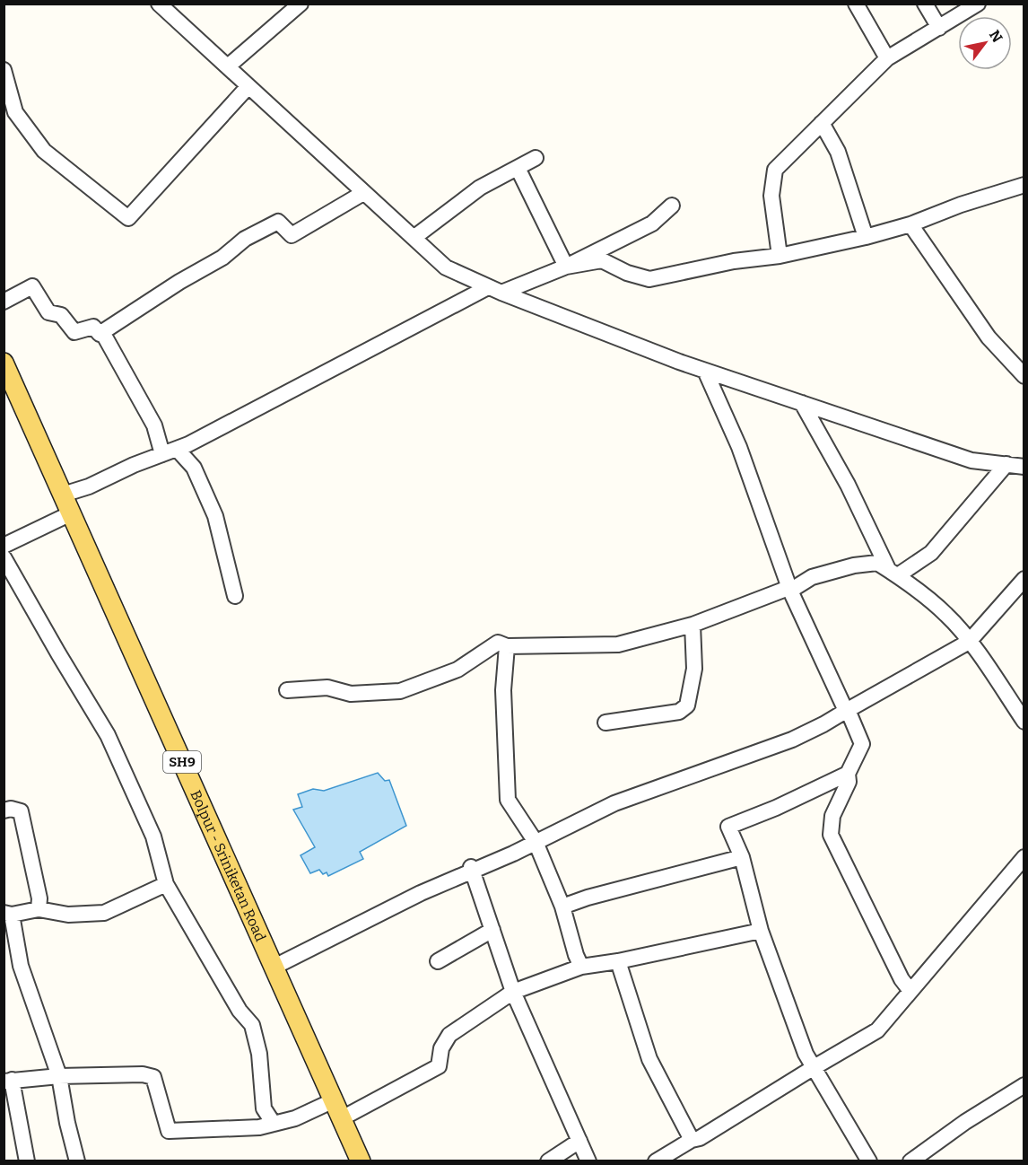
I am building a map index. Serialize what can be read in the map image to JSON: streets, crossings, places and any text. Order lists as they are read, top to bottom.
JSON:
{
  "streets": {
    "main road": ["SH9", "Bolpur - Sriniketan Road"]
  },
  "north": "top right"
}
